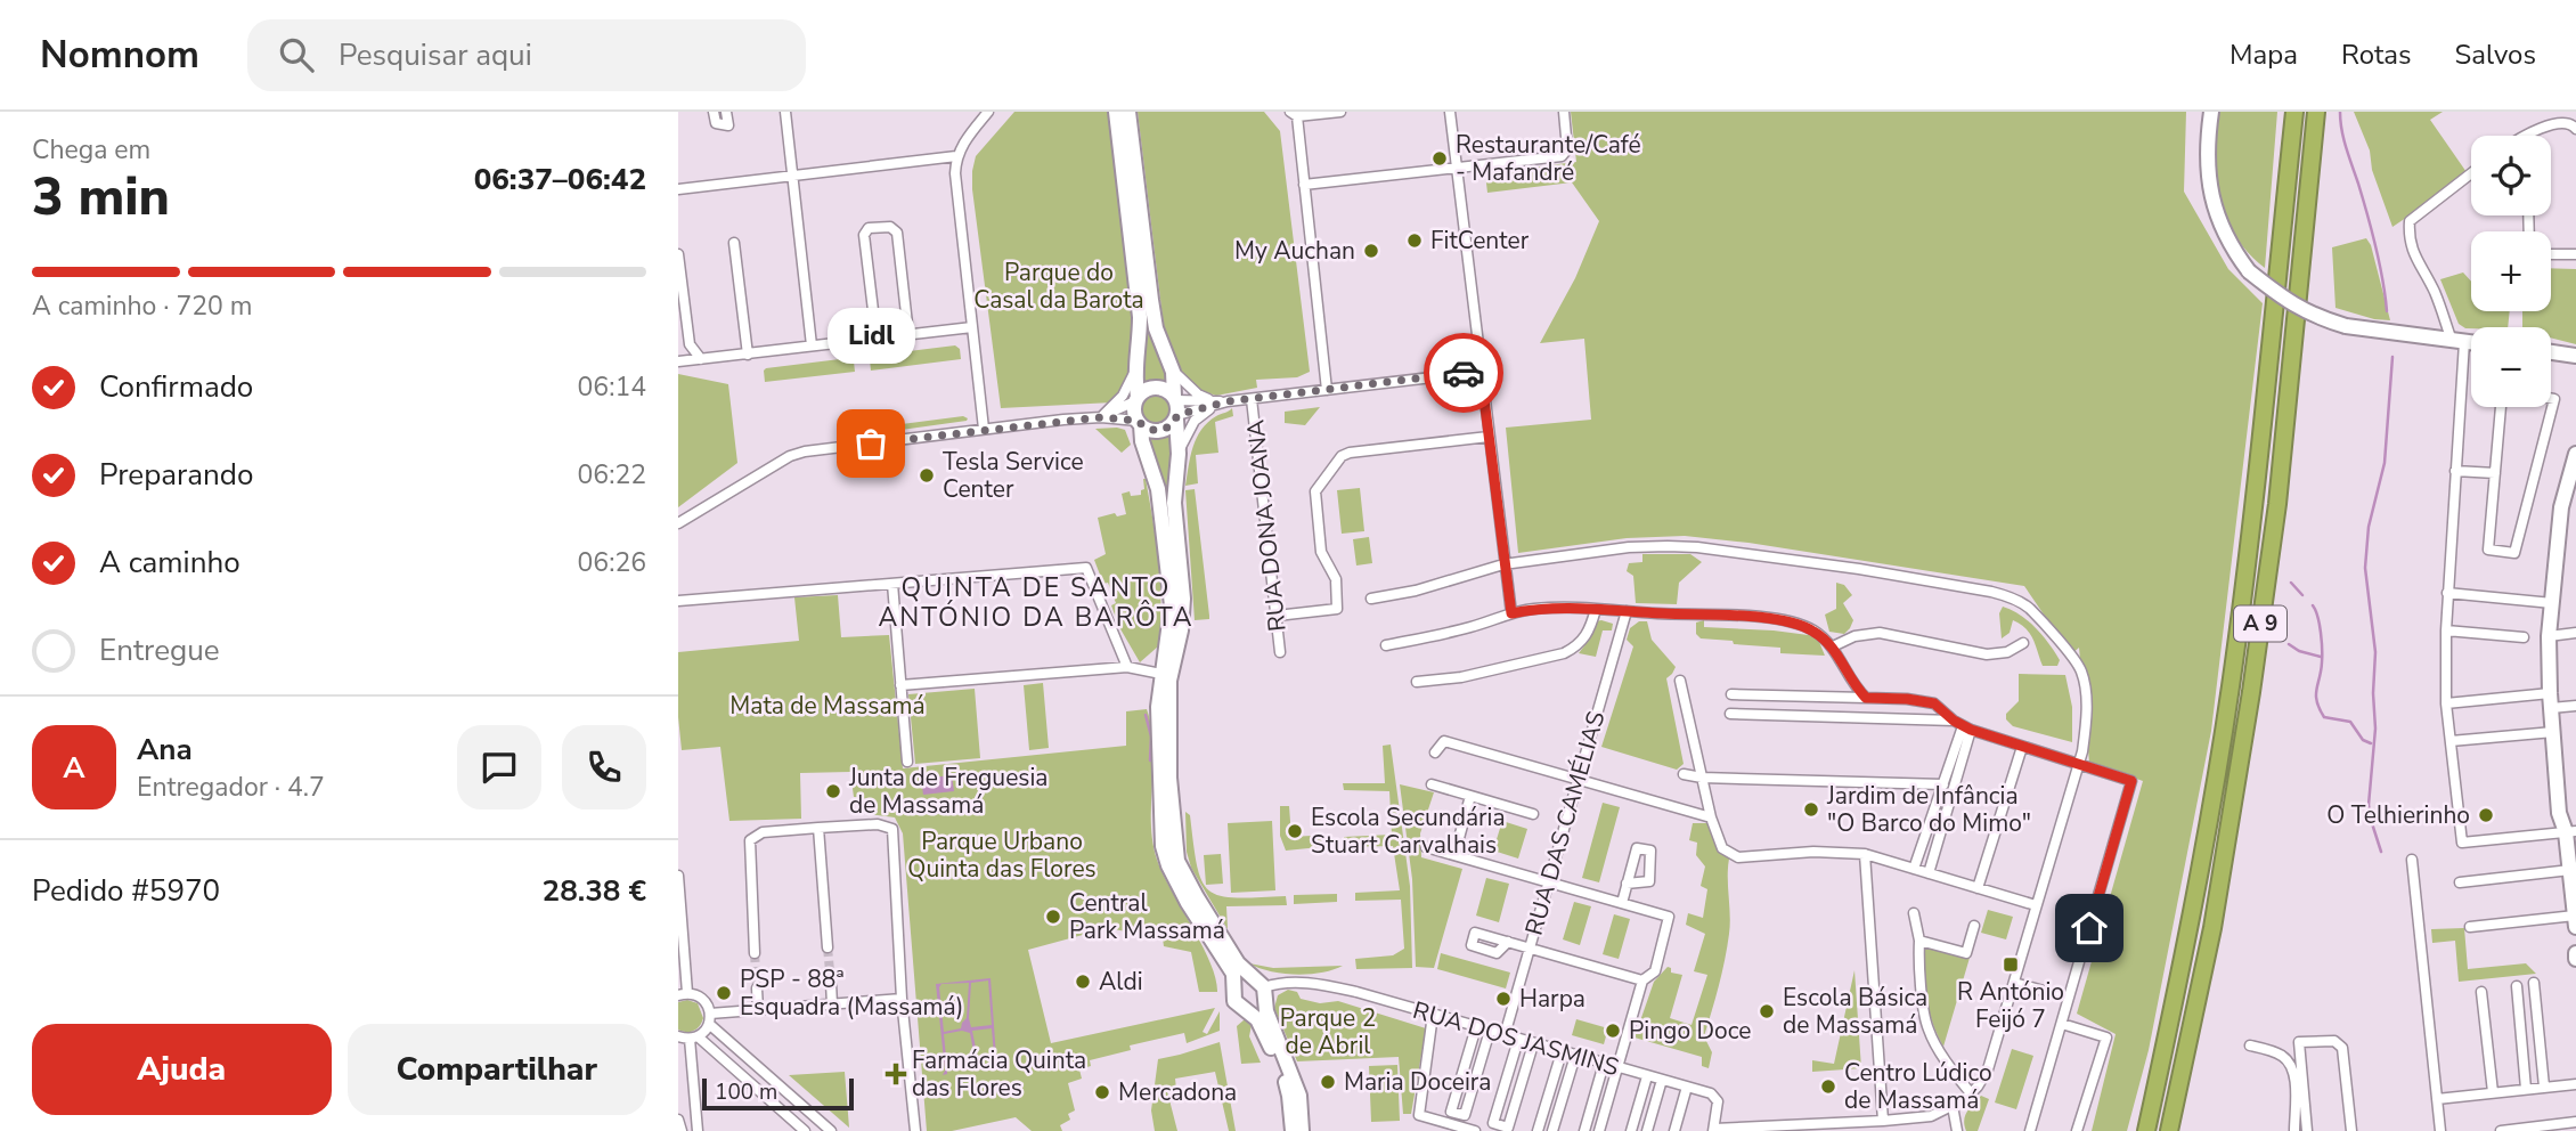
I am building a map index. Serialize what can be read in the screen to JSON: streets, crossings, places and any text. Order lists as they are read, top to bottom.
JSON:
{
  "streets": {
    "highway": ["A 9"],
    "street": ["RUA DONA JOANA", "RUA DAS CAMÉLIAS", "RUA DOS JASMINS"]
  },
  "crossings": [
    ["RUA DAS CAMÉLIAS", "RUA DOS JASMINS"]
  ],
  "districts": ["QUINTA DE SANTO ANTÓNIO DA BARÔTA"],
  "parks": [
    "Parque do Casal da Barota",
    "Mata de Massamá",
    "Parque Urbano Quinta das Flores",
    "Parque 2 de Abril"
  ],
  "places": {
    "other": [
      "Restaurante/Café - Mafandré",
      "FitCenter",
      "My Auchan",
      "Lidl",
      "Tesla Service Center",
      "Junta de Freguesia de Massamá",
      "Jardim de Infância \"O Barco do Mimo\"",
      "O Telhierinho",
      "Escola Secundária Stuart Carvalhais",
      "Central Park Massamá",
      "Aldi",
      "PSP - 88ª Esquadra (Massamá)",
      "Harpa",
      "Escola Básica de Massamá",
      "Pingo Doce",
      "Maria Doceira",
      "Centro Lúdico de Massamá",
      "Mercadona"
    ],
    "transit": ["R António Feijó 7"],
    "health": ["Farmácia Quinta das Flores"]
  },
  "scale_bar": "100 m",
  "page": {
    "header": "Nomnom",
    "search": "Pesquisar aqui",
    "nav": ["Mapa", "Rotas", "Salvos"],
    "heading": ["3 min", "Chega em", "06:37–06:42"],
    "panel": [
      "Ana",
      "Entregador · 4.7",
      "Pedido #5970",
      "28.38 €"
    ],
    "map_buttons": ["+", "−"],
    "bar": "A caminho · 720 m",
    "bubble": "Lidl",
    "list": [
      ["Confirmado", "06:14"],
      ["Preparando", "06:22"],
      ["A caminho", "06:26"],
      "Entregue"
    ],
    "round": "A",
    "buttons": ["Ajuda", "Compartilhar"],
    "scale": "100 m"
  }
}
